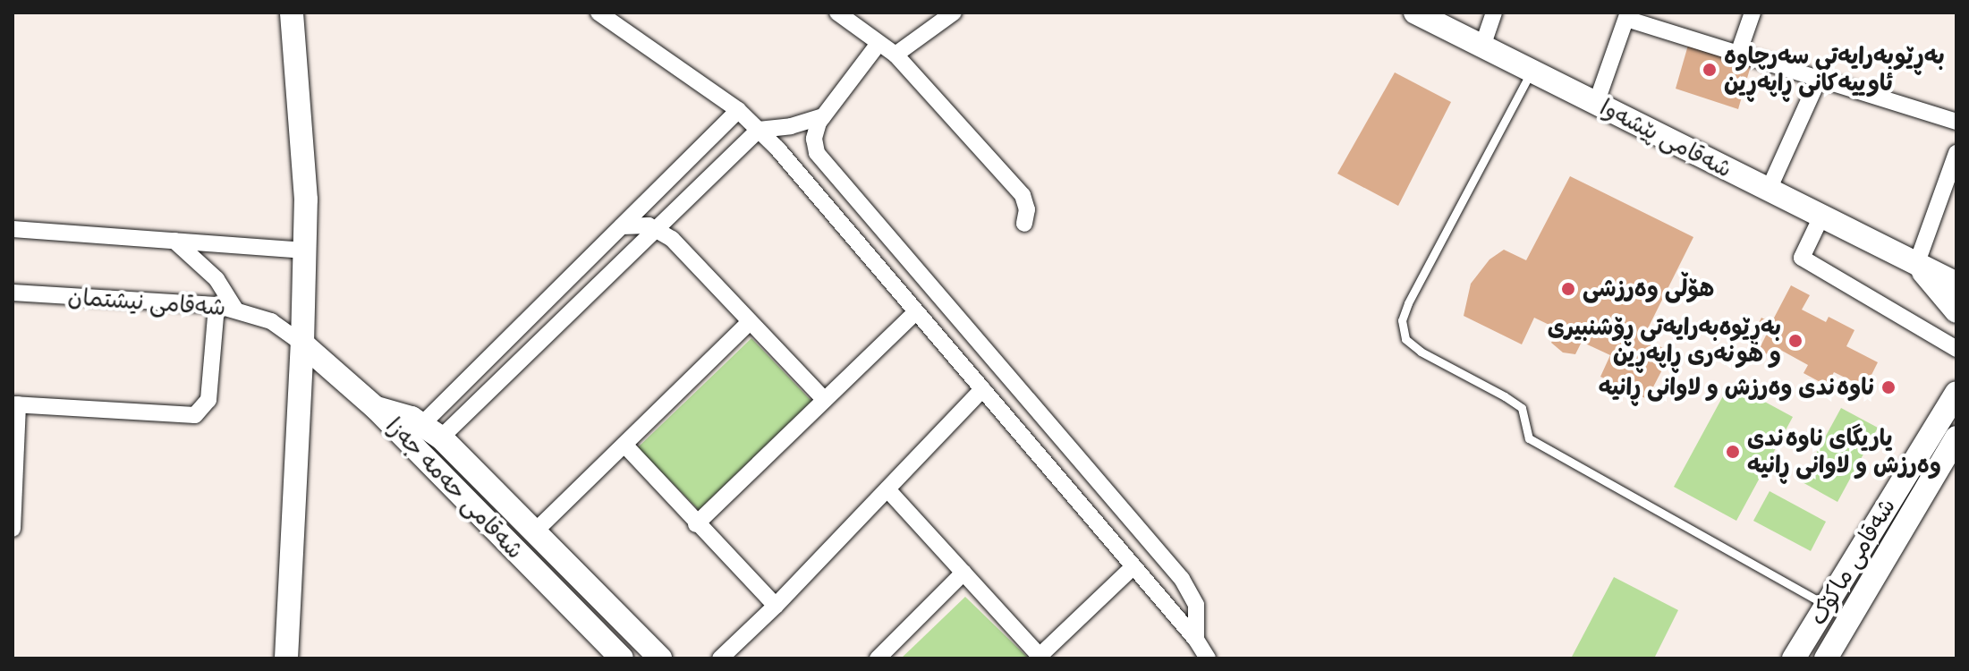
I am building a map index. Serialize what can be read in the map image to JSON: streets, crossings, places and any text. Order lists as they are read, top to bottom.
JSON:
{
  "streets": {
    "street": [
      "شەقامی پێشەوا",
      "شەقامی نیشتمان",
      "شەقامی حەمە جەزا",
      "شەقامی ماکۆک"
    ]
  },
  "crossings": [
    ["شەقامی نیشتمان", "شەقامی حەمە جەزا"]
  ],
  "places": [
    "بەڕێوبەرایەتی سەرچاوە ئاوییەکانی ڕاپەڕین",
    "هۆڵی وەرزشی",
    "بەڕێوەبەرایەتی ڕۆشنبیری و هونەری ڕاپەڕین",
    "ناوەندی وەرزش و لاوانی ڕانیە",
    "یاریگای ناوەندی وەرزش و لاوانی ڕانیە"
  ]
}
